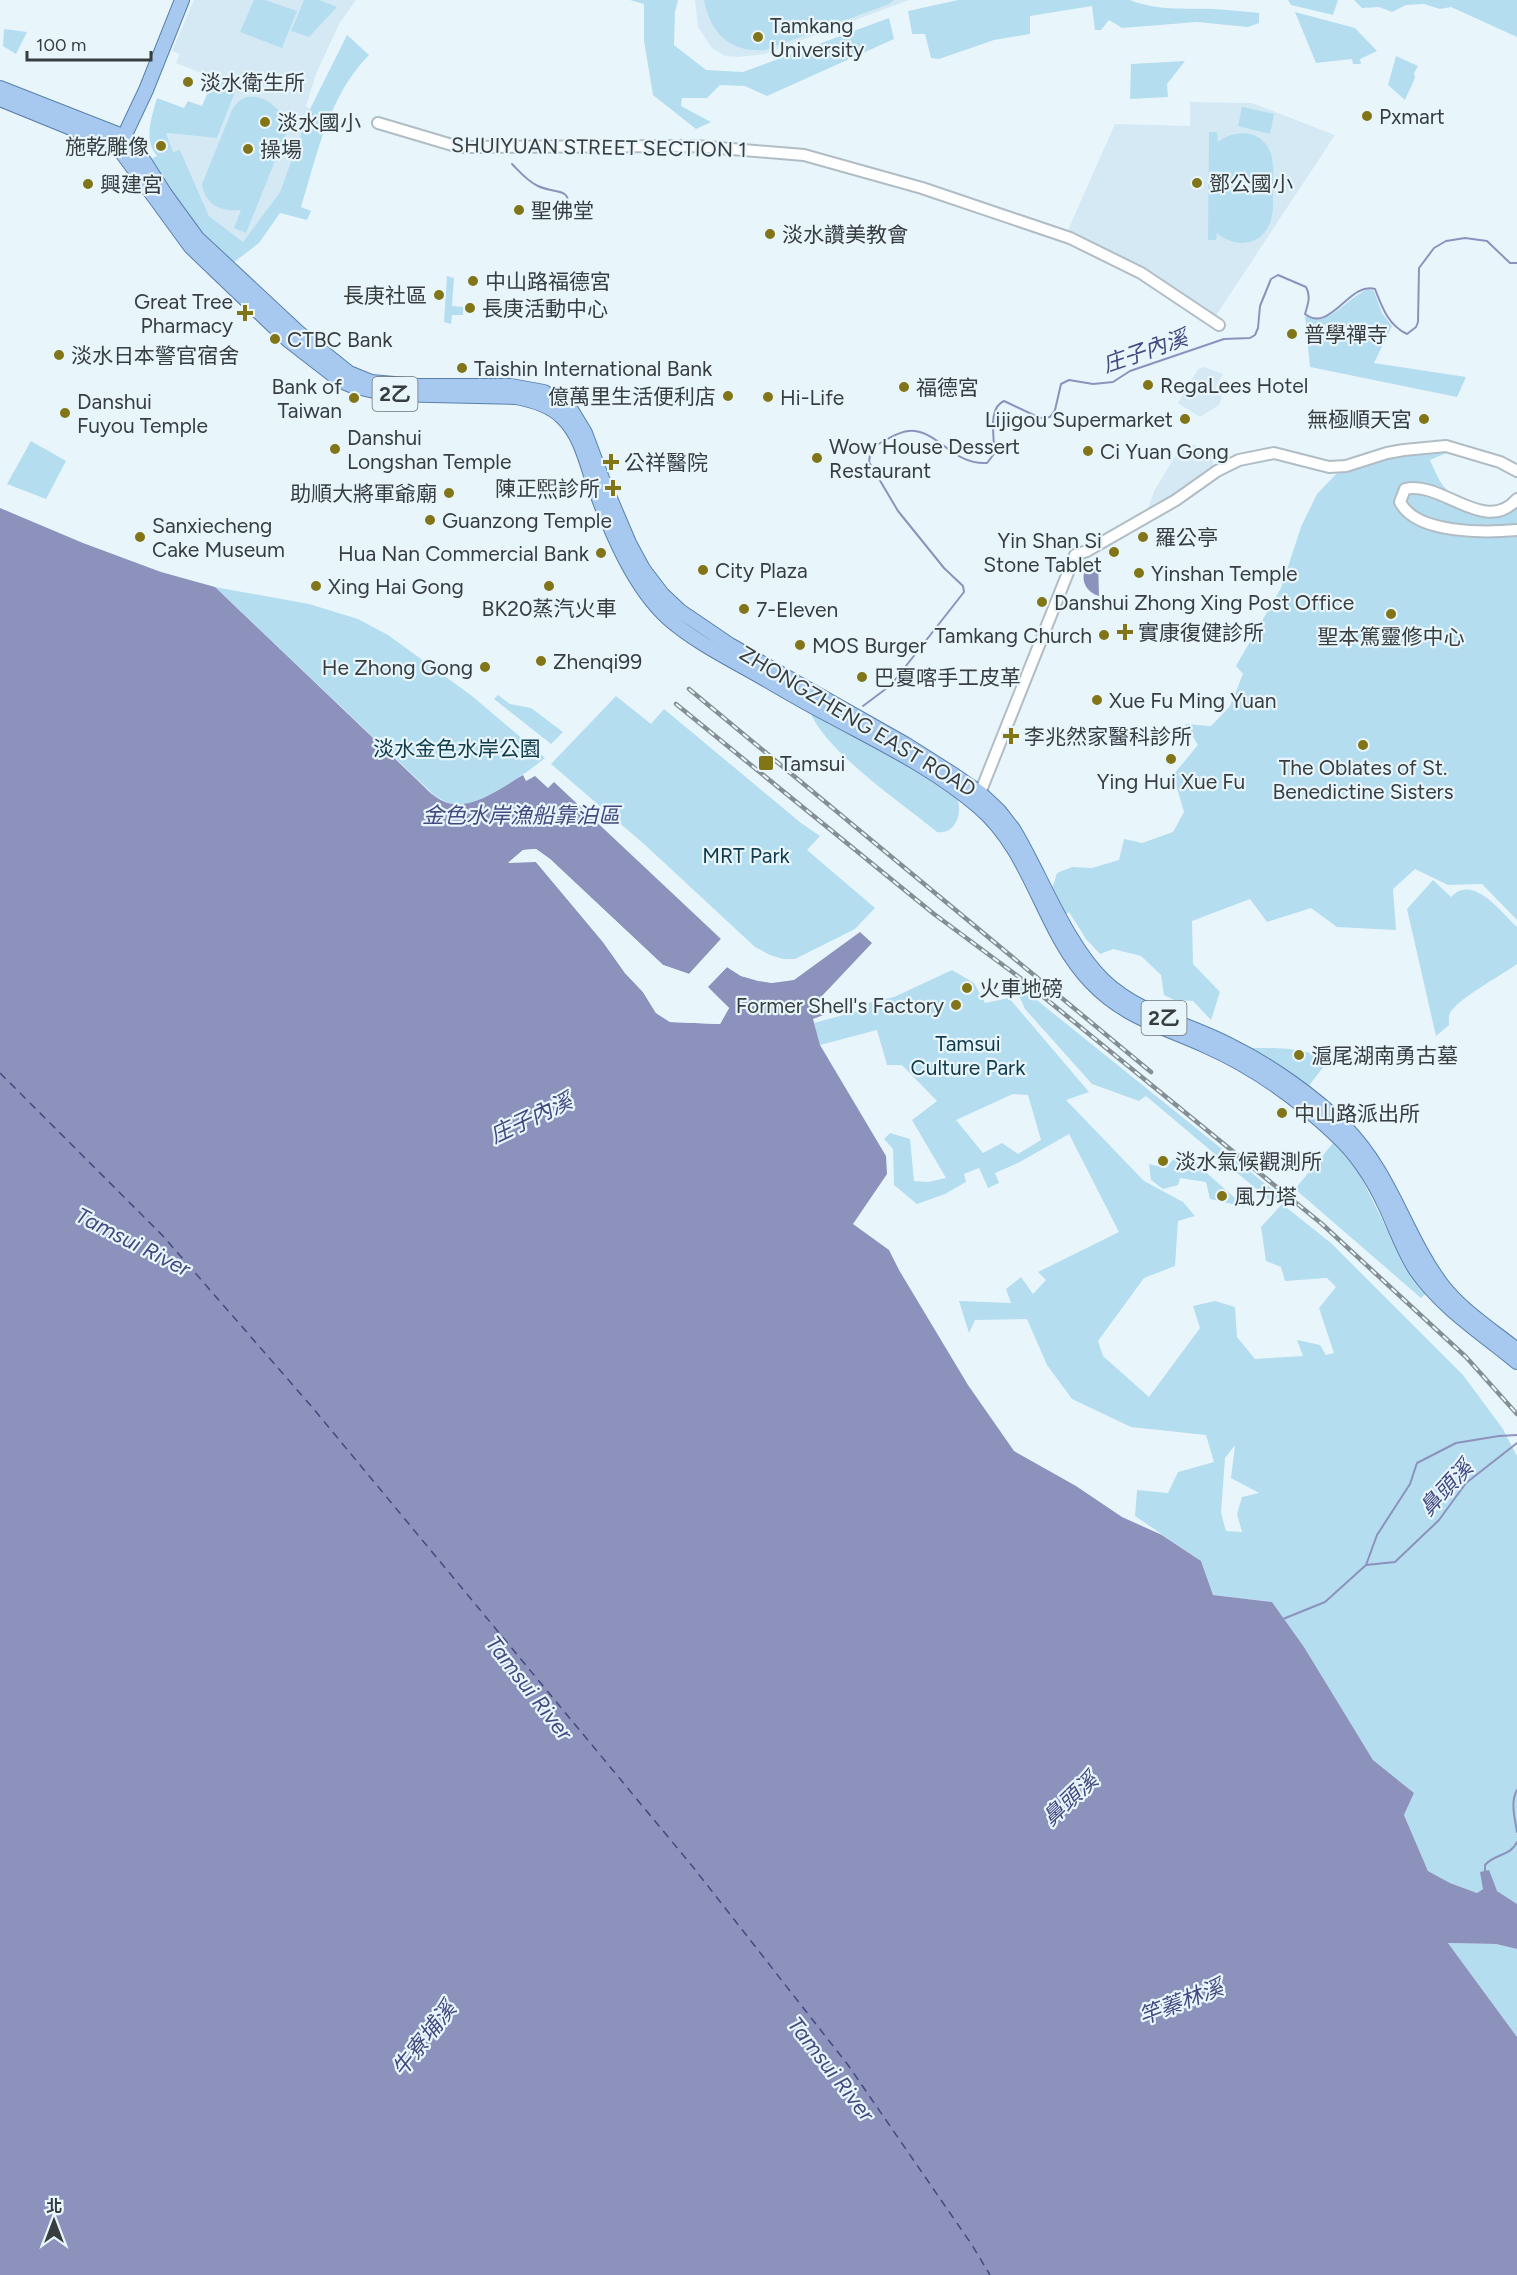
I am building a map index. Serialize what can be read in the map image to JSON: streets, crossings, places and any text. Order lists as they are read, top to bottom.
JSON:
{
  "streets": {
    "main road": ["2乙", "ZHONGZHENG EAST ROAD"],
    "street": ["SHUIYUAN STREET SECTION 1"]
  },
  "crossings": [
    ["2乙", "ZHONGZHENG EAST ROAD"]
  ],
  "water": [
    "庄子內溪",
    "金色水岸漁船靠泊區",
    "Tamsui River",
    "鼻頭溪",
    "竿蓁林溪",
    "牛寮埔溪"
  ],
  "parks": ["淡水金色水岸公園", "MRT Park", "Tamsui Culture Park"],
  "places": {
    "other": [
      "Tamkang University",
      "淡水衛生所",
      "Pxmart",
      "淡水國小",
      "施乾雕像",
      "操場",
      "鄧公國小",
      "興建宮",
      "聖佛堂",
      "淡水讚美教會",
      "中山路福德宮",
      "長庚社區",
      "長庚活動中心",
      "普學禪寺",
      "CTBC Bank",
      "淡水日本警官宿舍",
      "Taishin International Bank",
      "RegaLees Hotel",
      "福德宮",
      "億萬里生活便利店",
      "Hi-Life",
      "Bank of Taiwan",
      "Danshui Fuyou Temple",
      "Lijigou Supermarket",
      "無極順天宮",
      "Danshui Longshan Temple",
      "Ci Yuan Gong",
      "Wow House Dessert Restaurant",
      "助順大將軍爺廟",
      "Guanzong Temple",
      "Sanxiecheng Cake Museum",
      "羅公亭",
      "Yin Shan Si Stone Tablet",
      "Hua Nan Commercial Bank",
      "City Plaza",
      "Yinshan Temple",
      "Xing Hai Gong",
      "BK20蒸汽火車",
      "Danshui Zhong Xing Post Office",
      "7-Eleven",
      "聖本篤靈修中心",
      "Tamkang Church",
      "MOS Burger",
      "Zhenqi99",
      "He Zhong Gong",
      "巴夏喀手工皮革",
      "Xue Fu Ming Yuan",
      "The Oblates of St. Benedictine Sisters",
      "Ying Hui Xue Fu",
      "火車地磅",
      "Former Shell's Factory",
      "滬尾湖南勇古墓",
      "中山路派出所",
      "淡水氣候觀測所",
      "風力塔"
    ],
    "health": [
      "Great Tree Pharmacy",
      "公祥醫院",
      "陳正煕診所",
      "實康復健診所",
      "李兆然家醫科診所"
    ],
    "transit": ["Tamsui"]
  },
  "scale_bar": "100 m",
  "north": "top"
}
